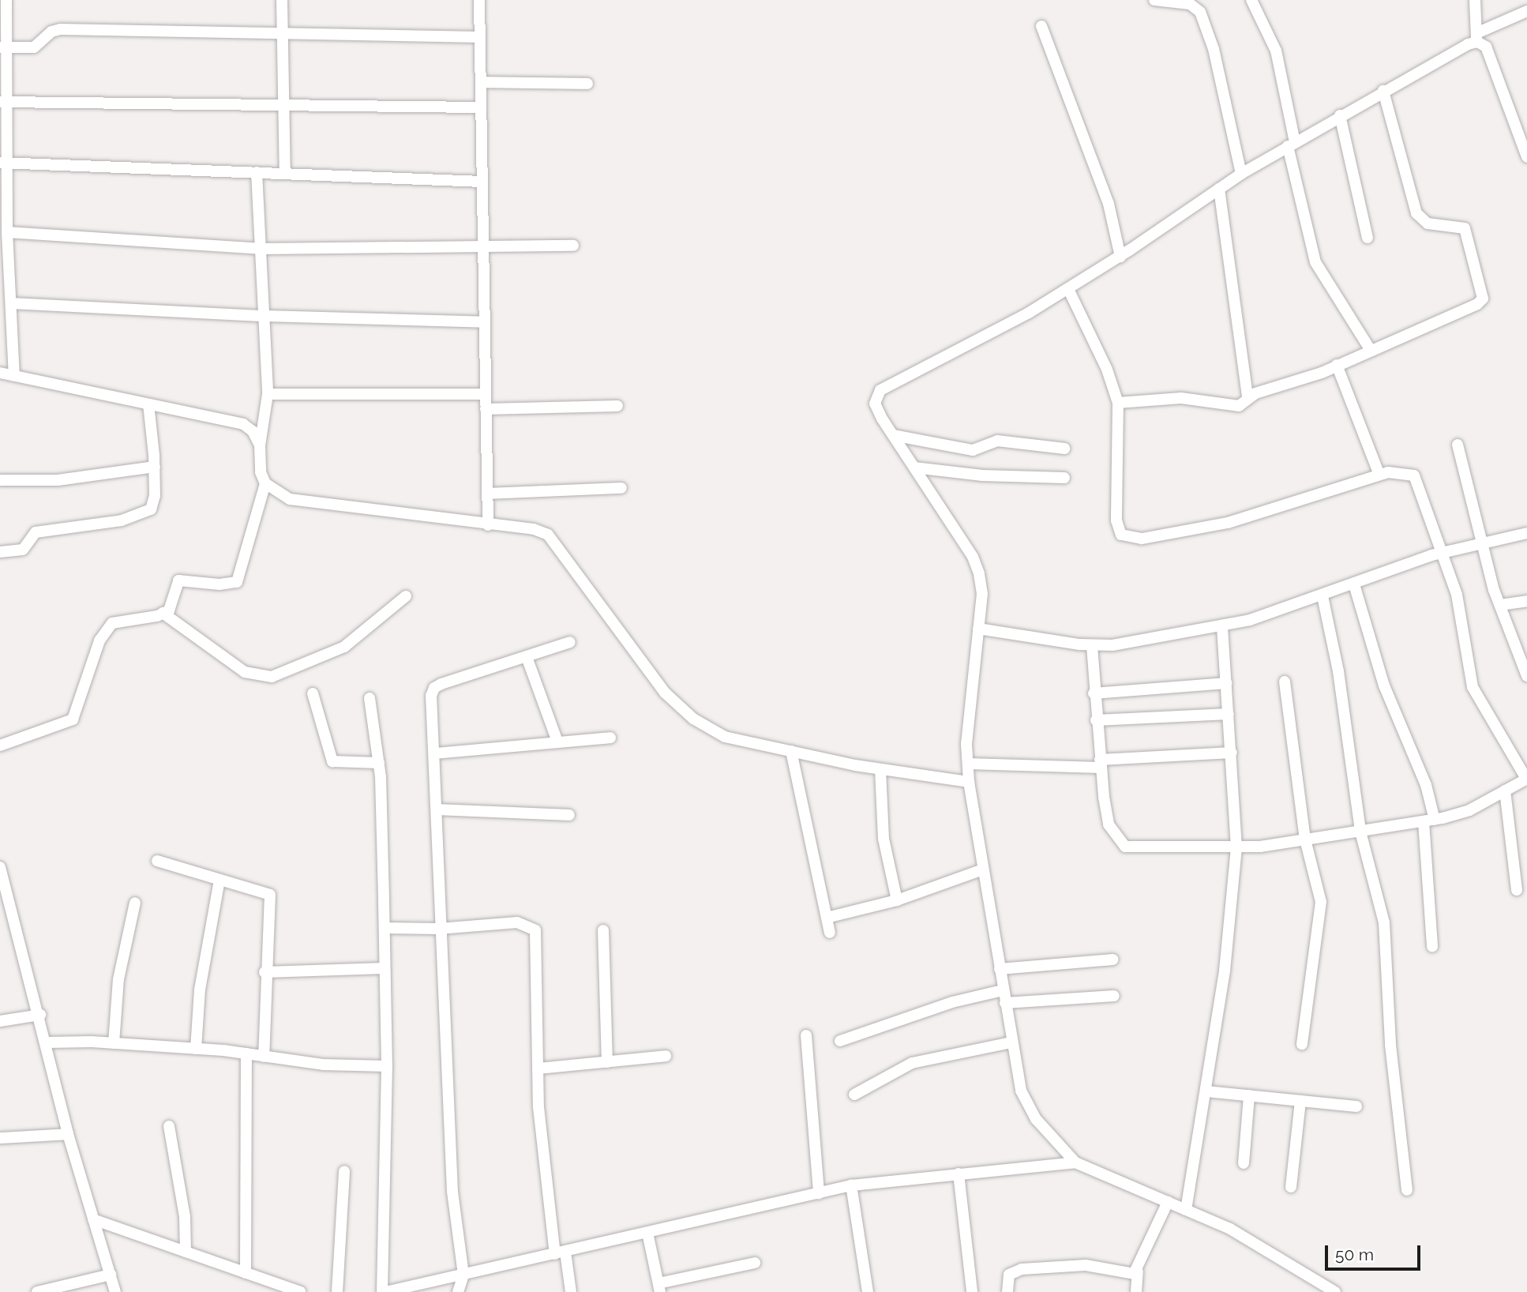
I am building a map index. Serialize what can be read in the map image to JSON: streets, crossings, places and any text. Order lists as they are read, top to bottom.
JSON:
{
  "scale_bar": "50 m"
}
